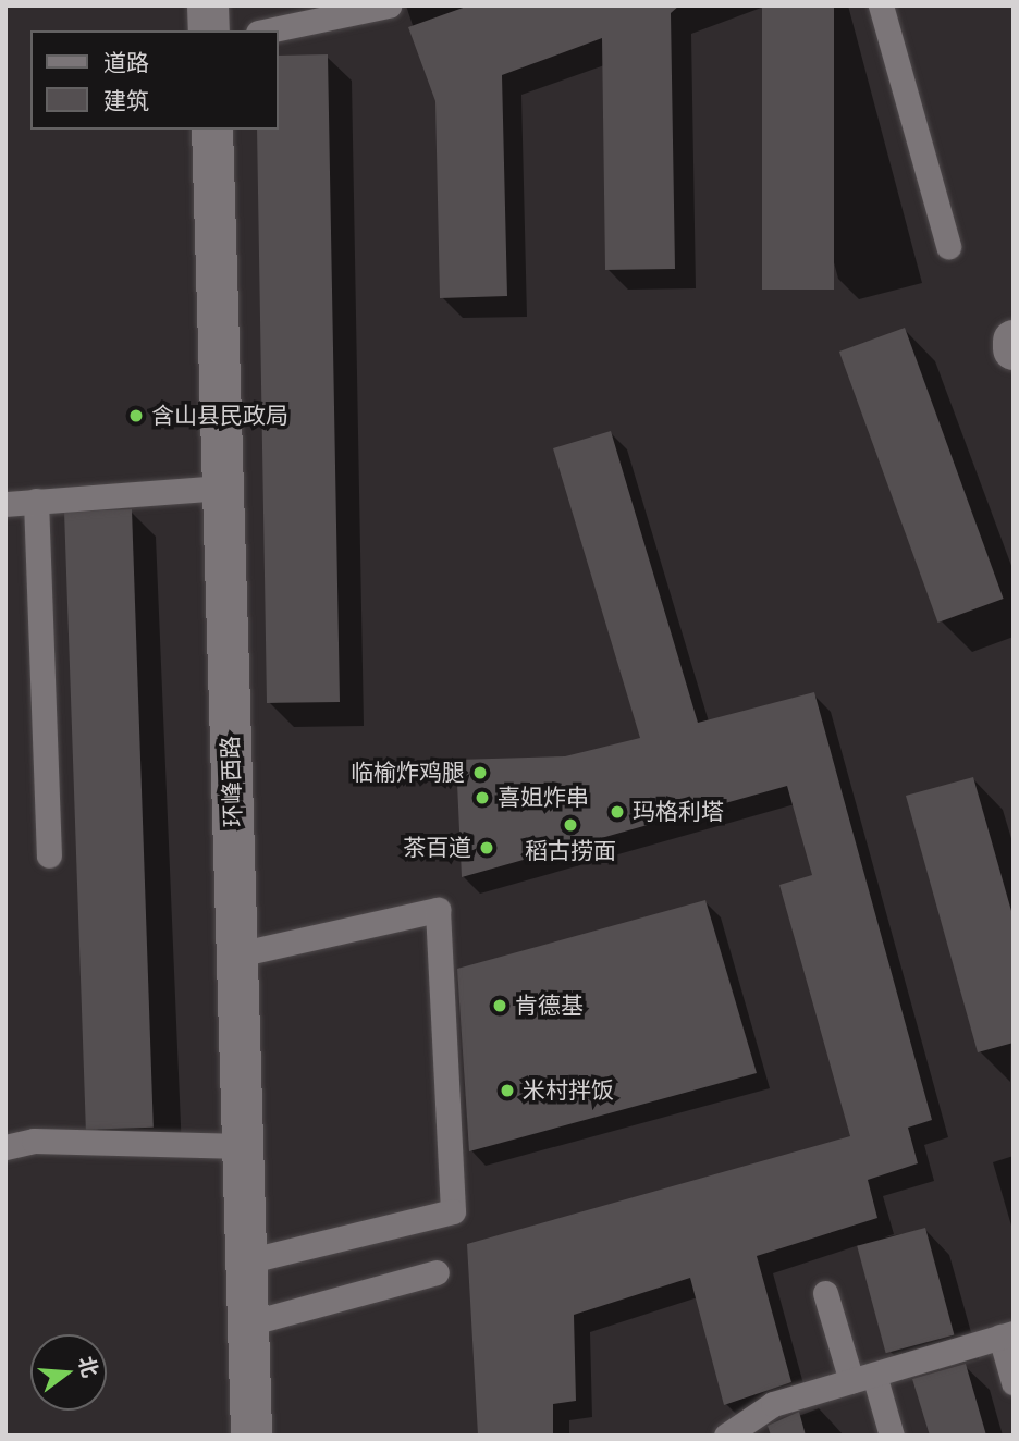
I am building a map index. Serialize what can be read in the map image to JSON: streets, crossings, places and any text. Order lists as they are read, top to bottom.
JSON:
{
  "streets": {
    "main road": ["环峰西路"]
  },
  "places": [
    "含山县民政局",
    "临榆炸鸡腿",
    "喜姐炸串",
    "玛格利塔",
    "稻古捞面",
    "茶百道",
    "肯德基",
    "米村拌饭"
  ],
  "legend": ["道路", "建筑"],
  "north": "right"
}
